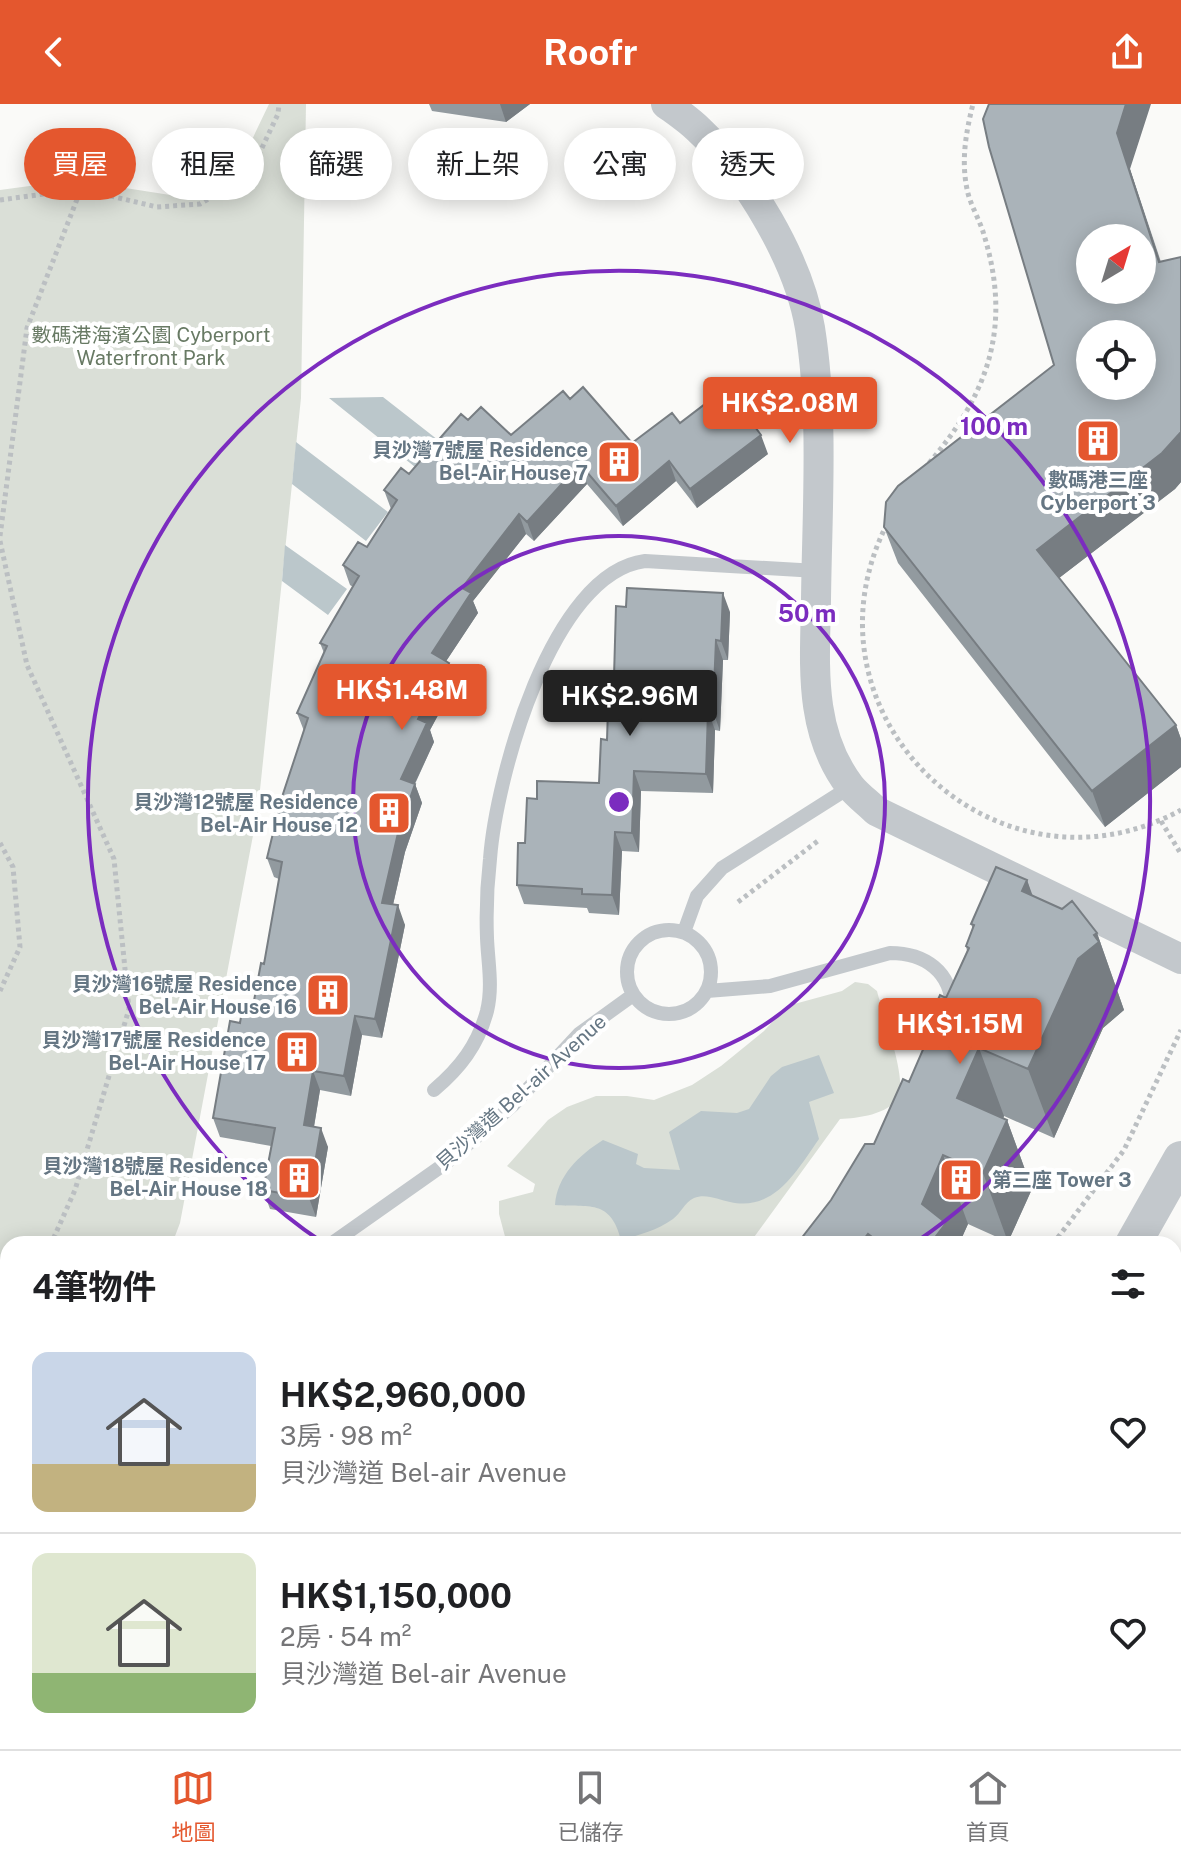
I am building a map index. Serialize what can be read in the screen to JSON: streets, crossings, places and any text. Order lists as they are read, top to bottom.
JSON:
{
  "streets": {
    "lane": ["貝沙灣道 Bel-air Avenue"]
  },
  "parks": ["數碼港海濱公園 Cyberport Waterfront Park"],
  "places": {
    "building": [
      "數碼港三座 Cyberport 3",
      "貝沙灣7號屋 Residence Bel-Air House 7",
      "貝沙灣12號屋 Residence Bel-Air House 12",
      "貝沙灣16號屋 Residence Bel-Air House 16",
      "貝沙灣17號屋 Residence Bel-Air House 17",
      "貝沙灣18號屋 Residence Bel-Air House 18",
      "第三座 Tower 3"
    ]
  },
  "north": "top right",
  "page": {
    "header": "Roofr",
    "chip": [
      "買屋",
      "租屋",
      "篩選",
      "新上架",
      "公寓",
      "透天"
    ],
    "price": [
      "HK$2.08M",
      "HK$1.48M",
      "HK$2.96M",
      "HK$1.15M"
    ],
    "heading": "4筆物件",
    "list": [
      {
        "name": "HK$2,960,000",
        "note": "3房 · 98 m² · 貝沙灣道 Bel-air Avenue"
      },
      {
        "name": "HK$1,150,000",
        "note": "2房 · 54 m² · 貝沙灣道 Bel-air Avenue"
      }
    ],
    "tabs": ["地圖", "已儲存", "首頁"]
  },
  "rings": ["100 m", "50 m"]
}
